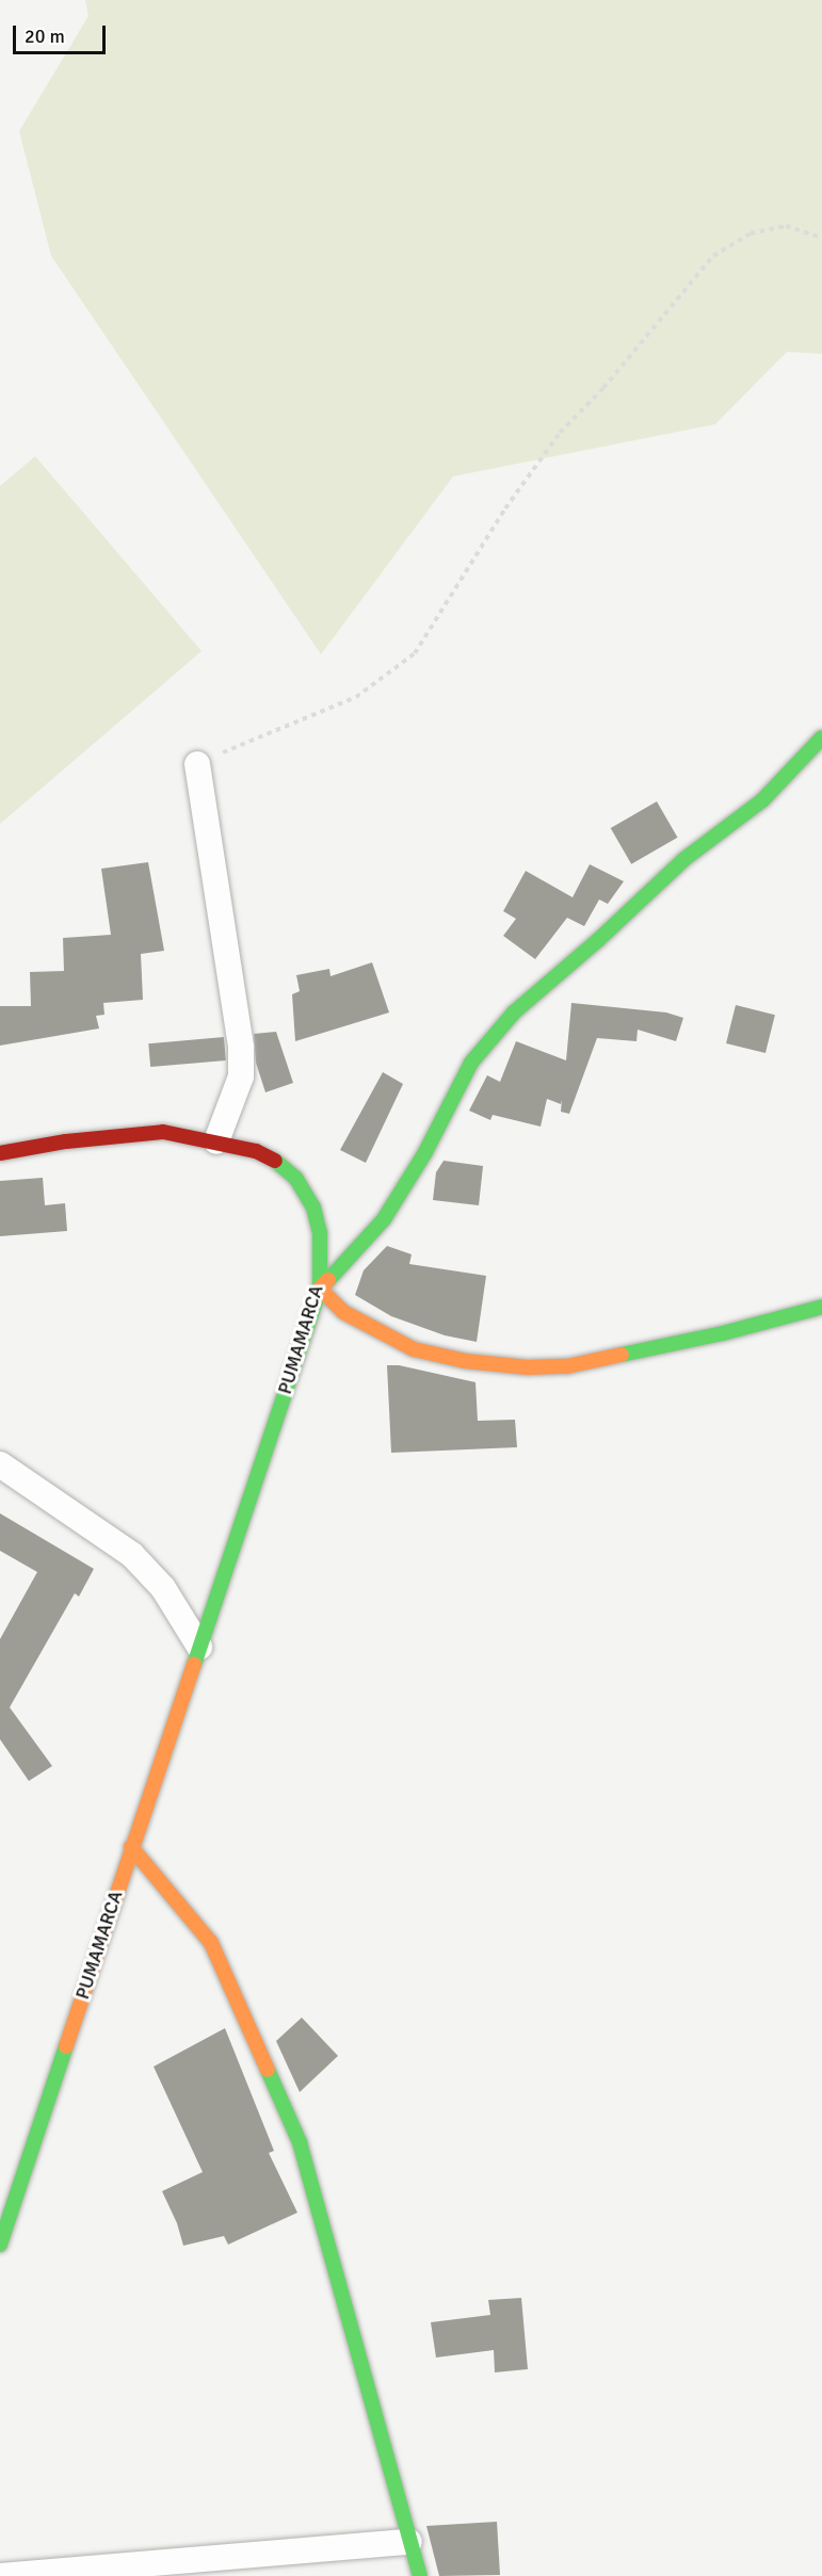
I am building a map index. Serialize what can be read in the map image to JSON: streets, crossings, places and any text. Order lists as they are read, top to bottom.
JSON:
{
  "streets": {
    "street": ["PUMAMARCA"]
  },
  "scale_bar": "20 m"
}
